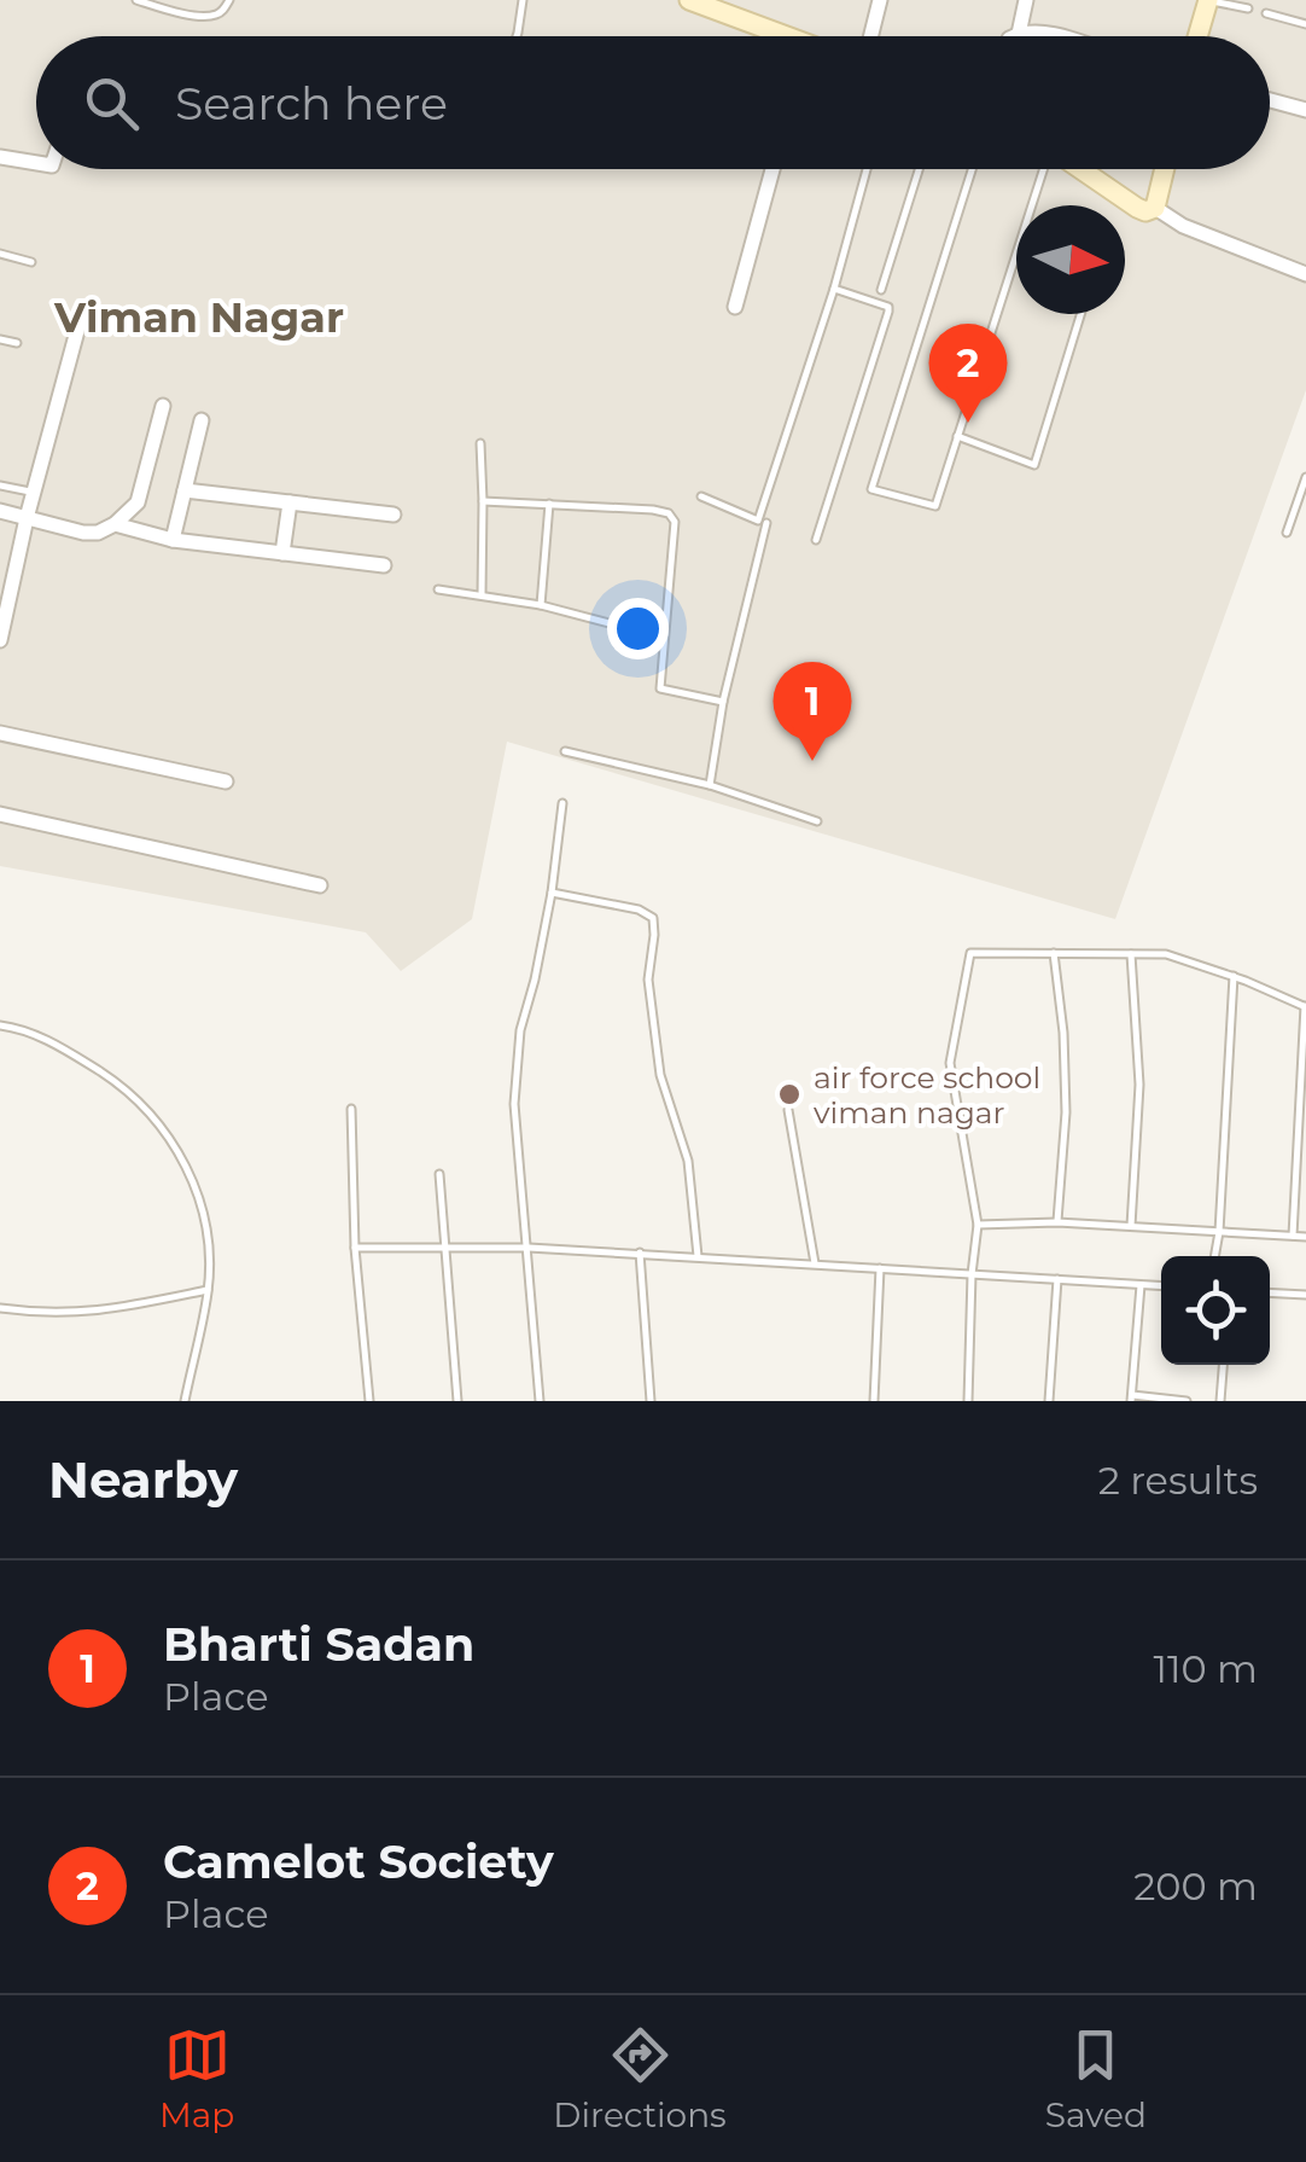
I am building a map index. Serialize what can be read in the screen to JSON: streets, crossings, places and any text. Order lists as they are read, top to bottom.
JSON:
{
  "districts": ["Viman Nagar"],
  "places": ["air force school viman nagar"],
  "north": "right",
  "page": {
    "search": "Search here",
    "pins": ["2", "1"],
    "heading": ["Nearby", "2 results"],
    "list": [
      {
        "mark": "1",
        "name": "Bharti Sadan",
        "note": "Place",
        "value": "110 m"
      },
      {
        "mark": "2",
        "name": "Camelot Society",
        "note": "Place",
        "value": "200 m"
      }
    ],
    "nav": ["Map", "Directions", "Saved"]
  }
}
